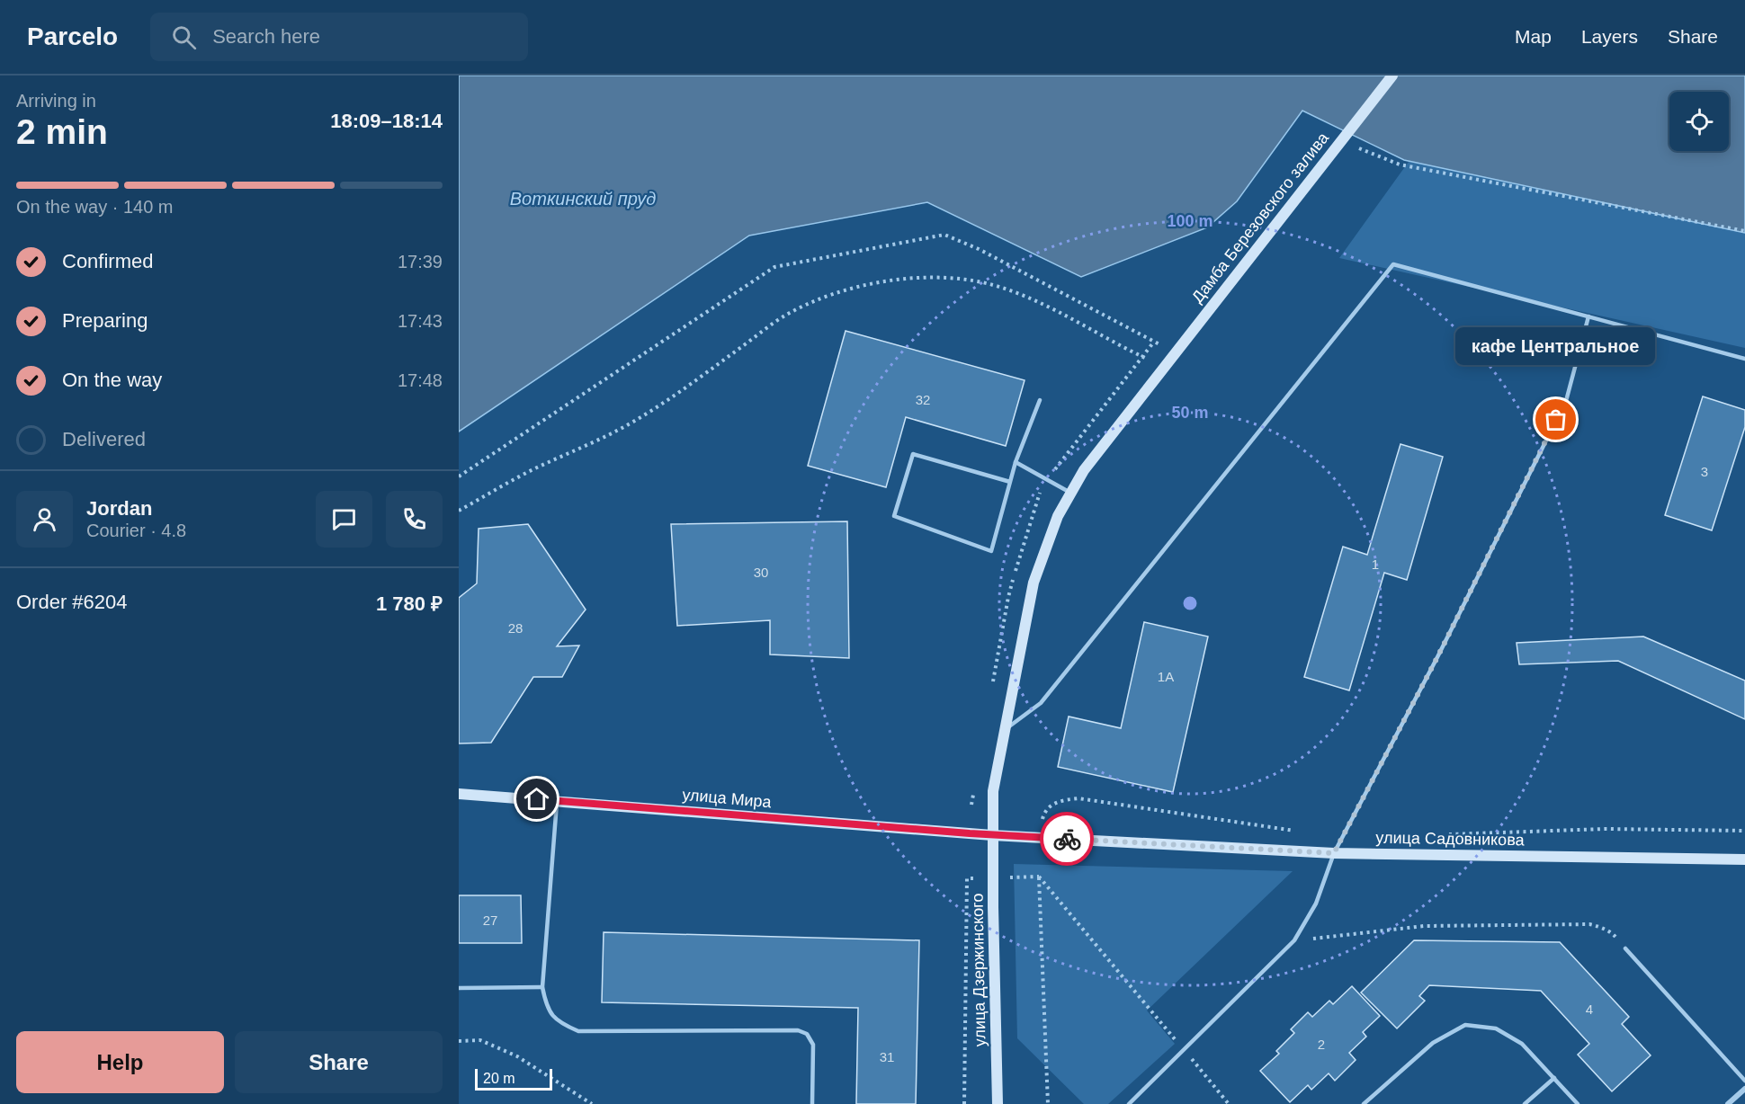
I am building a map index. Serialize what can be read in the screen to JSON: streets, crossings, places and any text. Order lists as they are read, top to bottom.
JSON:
{
  "streets": {
    "main road": [
      "Дамба Березовского залива",
      "улица Мира",
      "улица Садовникова",
      "улица Дзержинского"
    ]
  },
  "crossings": [
    ["Дамба Березовского залива", "улица Дзержинского"],
    ["улица Мира", "улица Садовникова"],
    ["улица Мира", "улица Дзержинского"],
    ["улица Садовникова", "улица Дзержинского"]
  ],
  "water": ["Воткинский пруд"],
  "places": ["кафе Центральное"],
  "house_numbers": [
    "32",
    "3",
    "1",
    "30",
    "28",
    "1А",
    "27",
    "4",
    "2",
    "31"
  ],
  "scale_bar": "20 m",
  "page": {
    "header": "Parcelo",
    "search": "Search here",
    "nav": ["Map", "Layers", "Share"],
    "heading": ["2 min", "Arriving in", "18:09–18:14"],
    "panel": [
      "Jordan",
      "Courier · 4.8",
      "Order #6204",
      "1 780 ₽"
    ],
    "bar": "On the way · 140 m",
    "list": [
      ["Confirmed", "17:39"],
      ["Preparing", "17:43"],
      ["On the way", "17:48"],
      "Delivered"
    ],
    "bubble": "кафе Центральное",
    "buttons": ["Help", "Share"],
    "scale": "20 m"
  },
  "rings": ["100 m", "50 m"]
}
